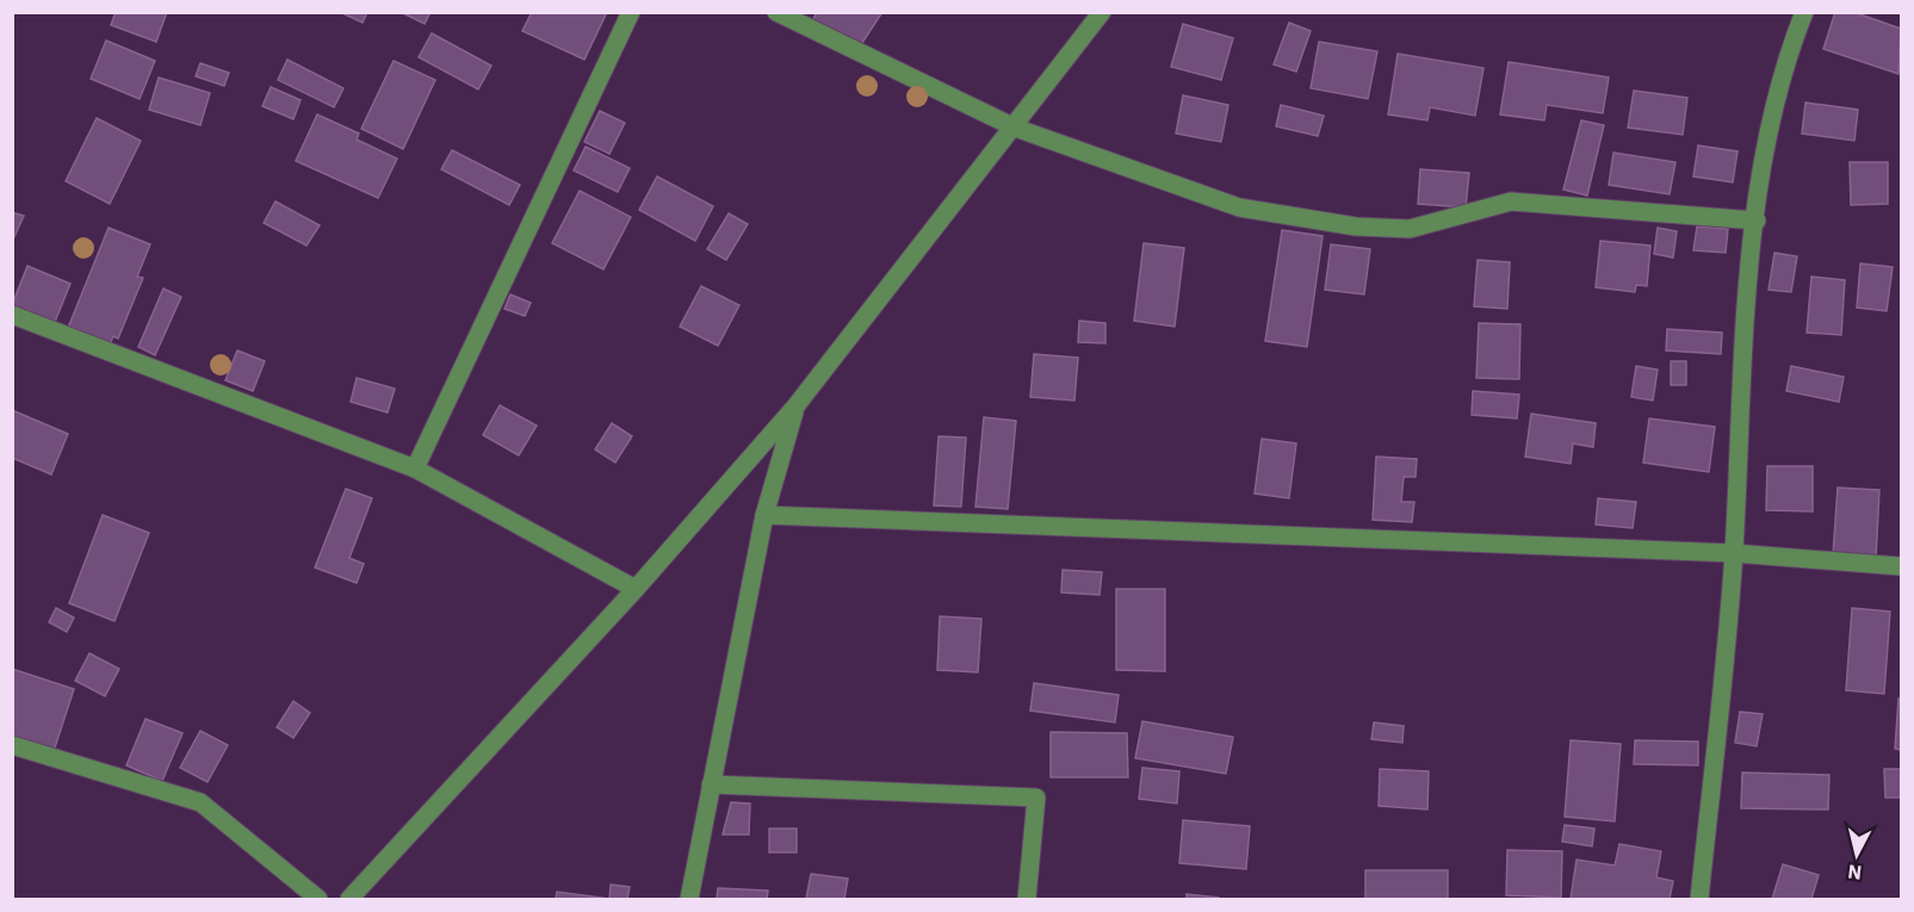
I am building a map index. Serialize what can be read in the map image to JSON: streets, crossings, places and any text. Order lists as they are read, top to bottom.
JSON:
{
  "north": "bottom"
}
